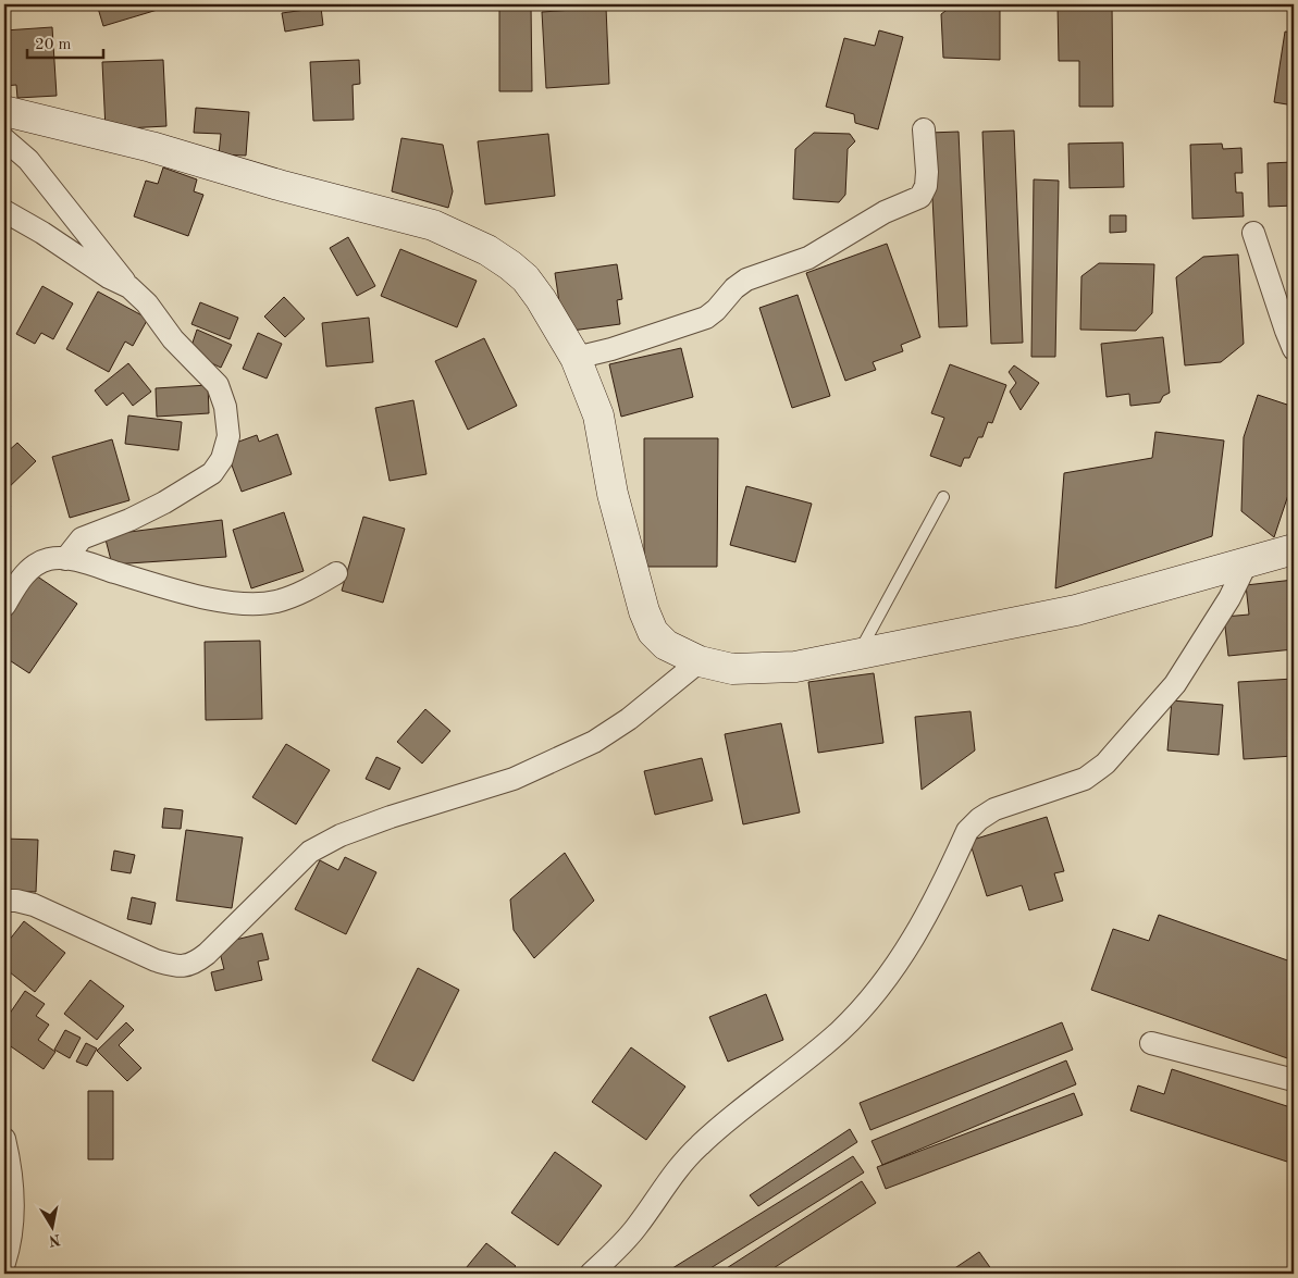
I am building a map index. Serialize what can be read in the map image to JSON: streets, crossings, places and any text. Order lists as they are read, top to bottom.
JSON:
{
  "scale_bar": "20 m",
  "north": "bottom"
}
